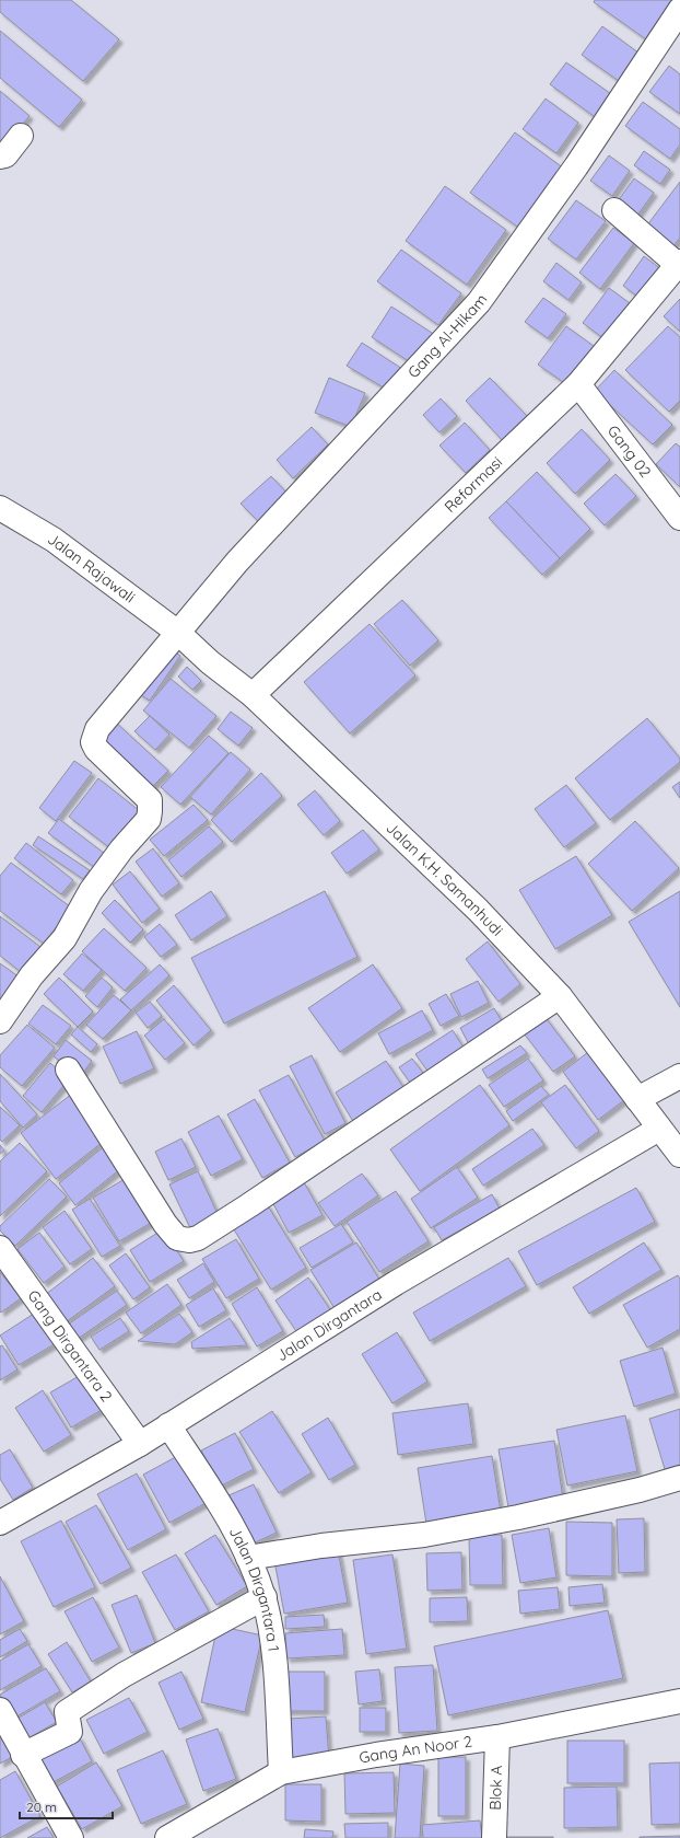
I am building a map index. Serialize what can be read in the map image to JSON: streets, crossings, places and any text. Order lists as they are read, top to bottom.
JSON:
{
  "streets": {
    "street": [
      "Gang Al-Hikam",
      "Gang 02",
      "Reformasi",
      "Jalan Rajawali",
      "Jalan K.H. Samanhudi",
      "Jalan Dirgantara",
      "Gang Dirgantara 2",
      "Jalan Dirgantara 1",
      "Gang An Noor 2",
      "Blok A"
    ]
  },
  "crossings": [
    ["Gang Al-Hikam", "Jalan Rajawali"],
    ["Gang Al-Hikam", "Jalan K.H. Samanhudi"],
    ["Gang 02", "Reformasi"],
    ["Reformasi", "Jalan K.H. Samanhudi"],
    ["Jalan Rajawali", "Jalan K.H. Samanhudi"],
    ["Jalan K.H. Samanhudi", "Jalan Dirgantara"],
    ["Jalan Dirgantara", "Gang Dirgantara 2"],
    ["Jalan Dirgantara", "Jalan Dirgantara 1"],
    ["Jalan Dirgantara 1", "Gang An Noor 2"],
    ["Gang An Noor 2", "Blok A"]
  ],
  "scale_bar": "20 m"
}
